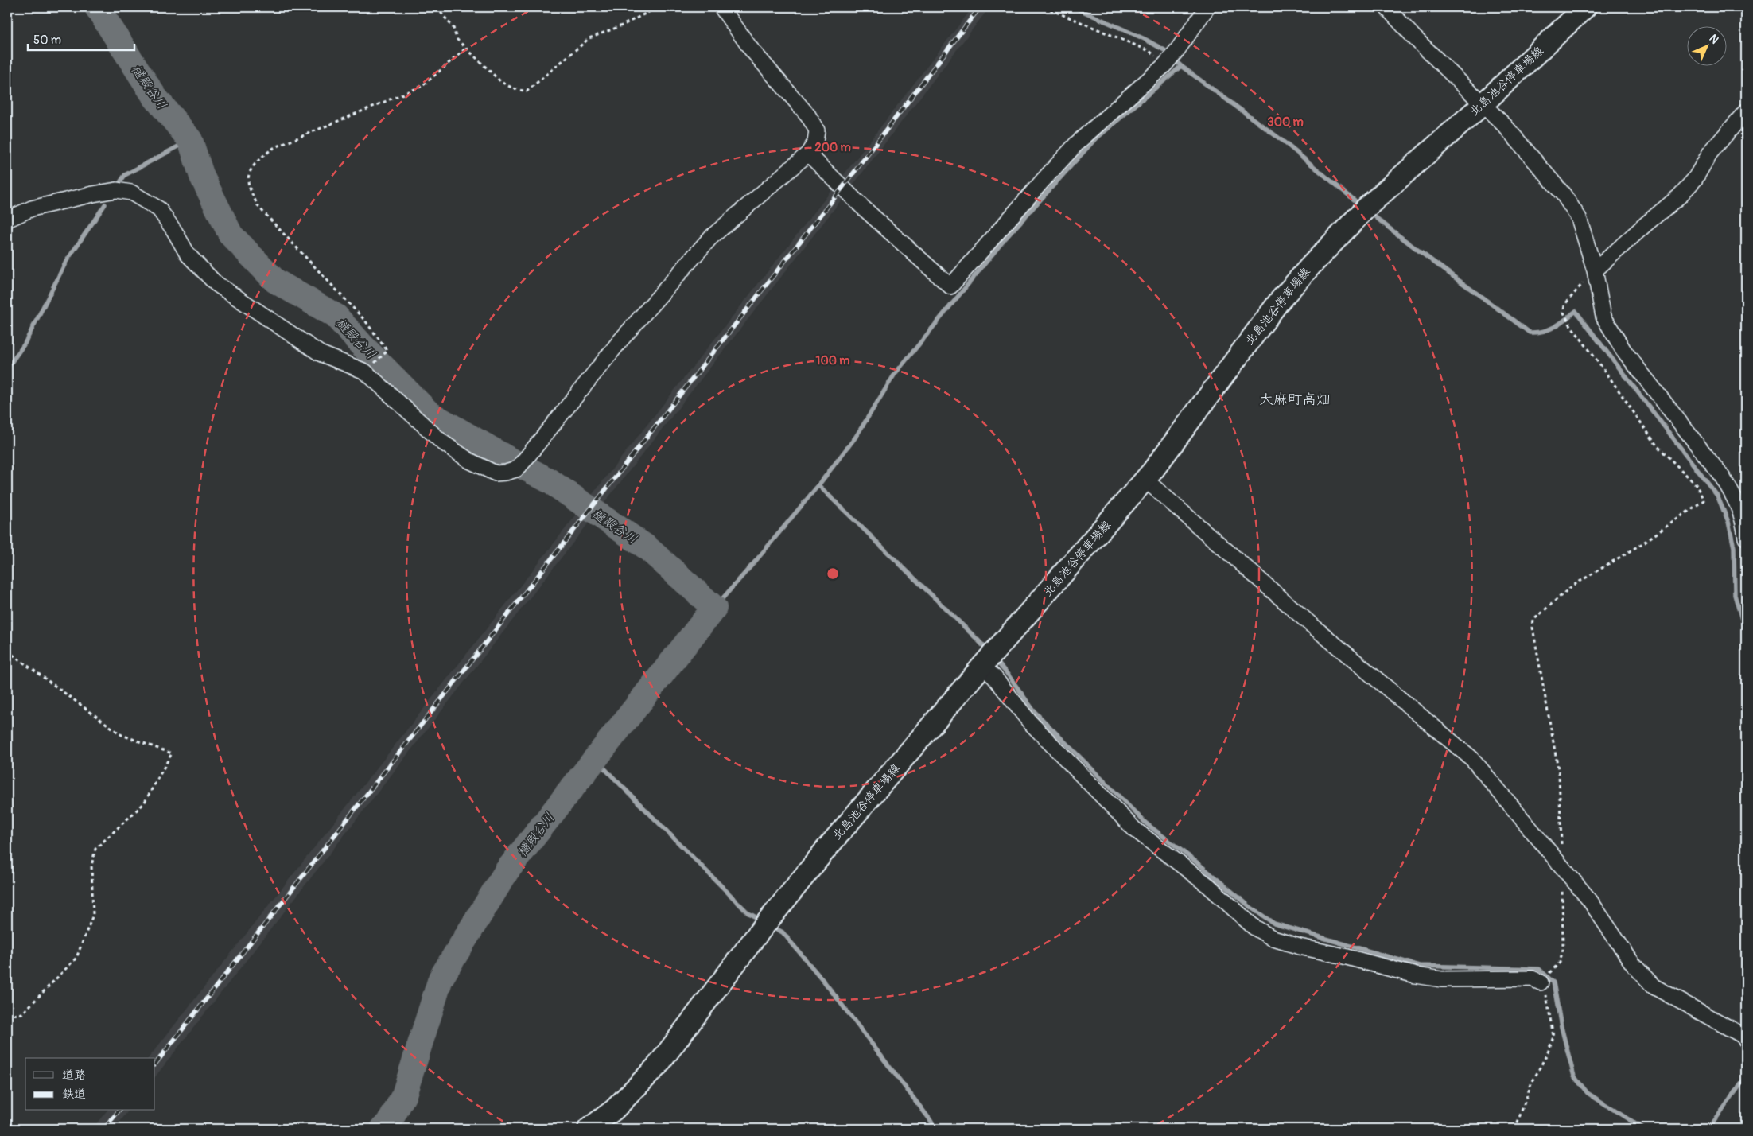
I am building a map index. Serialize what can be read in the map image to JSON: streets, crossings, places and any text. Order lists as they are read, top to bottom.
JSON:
{
  "streets": {
    "main road": ["北島池谷停車場線"]
  },
  "districts": ["大麻町高畑"],
  "water": ["樋殿谷川"],
  "legend": ["道路", "鉄道"],
  "scale_bar": "50 m",
  "north": "top right",
  "rings": ["300 m", "200 m", "100 m"]
}
